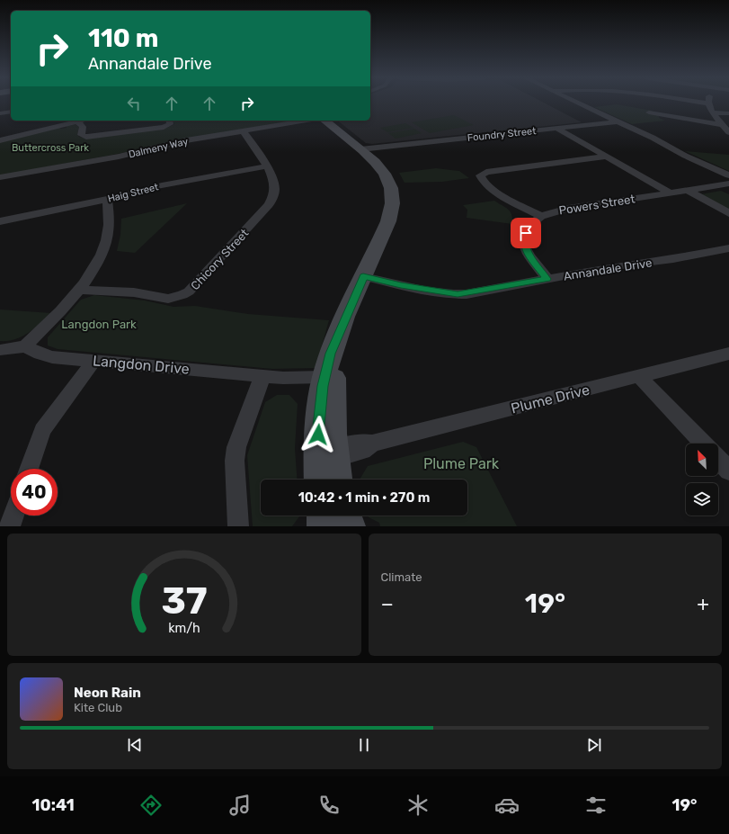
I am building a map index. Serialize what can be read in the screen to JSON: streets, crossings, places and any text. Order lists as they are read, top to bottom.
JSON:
{
  "streets": {
    "street": [
      "Foundry Street",
      "Dalmeny Way",
      "Haig Street",
      "Powers Street",
      "Chicory Street",
      "Annandale Drive",
      "Langdon Drive",
      "Plume Drive"
    ]
  },
  "crossings": [
    ["Dalmeny Way", "Chicory Street"],
    ["Haig Street", "Chicory Street"],
    ["Powers Street", "Annandale Drive"]
  ],
  "parks": ["Buttercross Park", "Langdon Park", "Plume Park"],
  "north": "top left",
  "page": {
    "turn": ["110 m", "Annandale Drive"],
    "limit": "40",
    "trip": "10:42 · 1 min · 270 m",
    "tile": "Climate",
    "heat": ["−", "19°", "+"],
    "song": ["Neon Rain", "Kite Club"],
    "tabs": ["10:41", "19°"],
    "gauge": ["37", "km/h"]
  }
}
